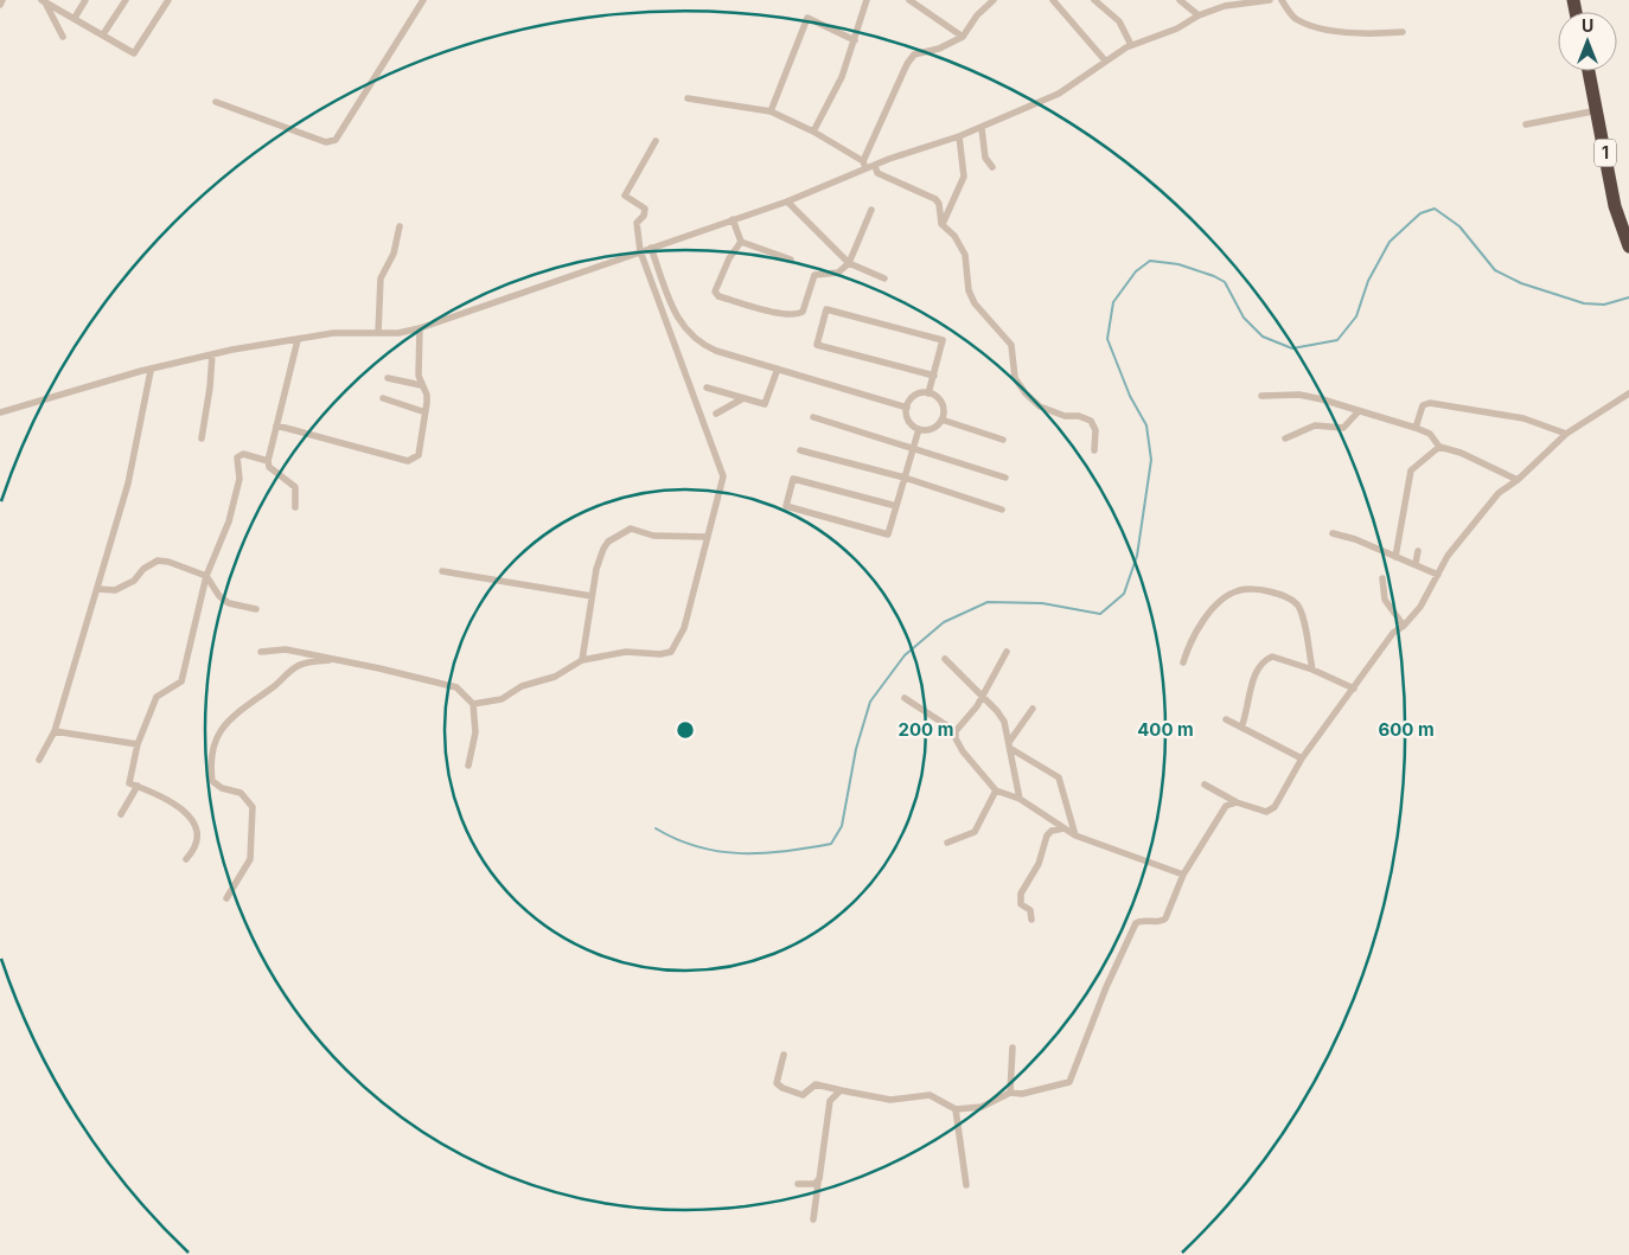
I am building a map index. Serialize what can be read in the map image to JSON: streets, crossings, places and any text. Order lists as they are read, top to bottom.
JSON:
{
  "streets": {
    "highway": ["1"]
  },
  "north": "top",
  "rings": ["200 m", "400 m", "600 m"]
}
